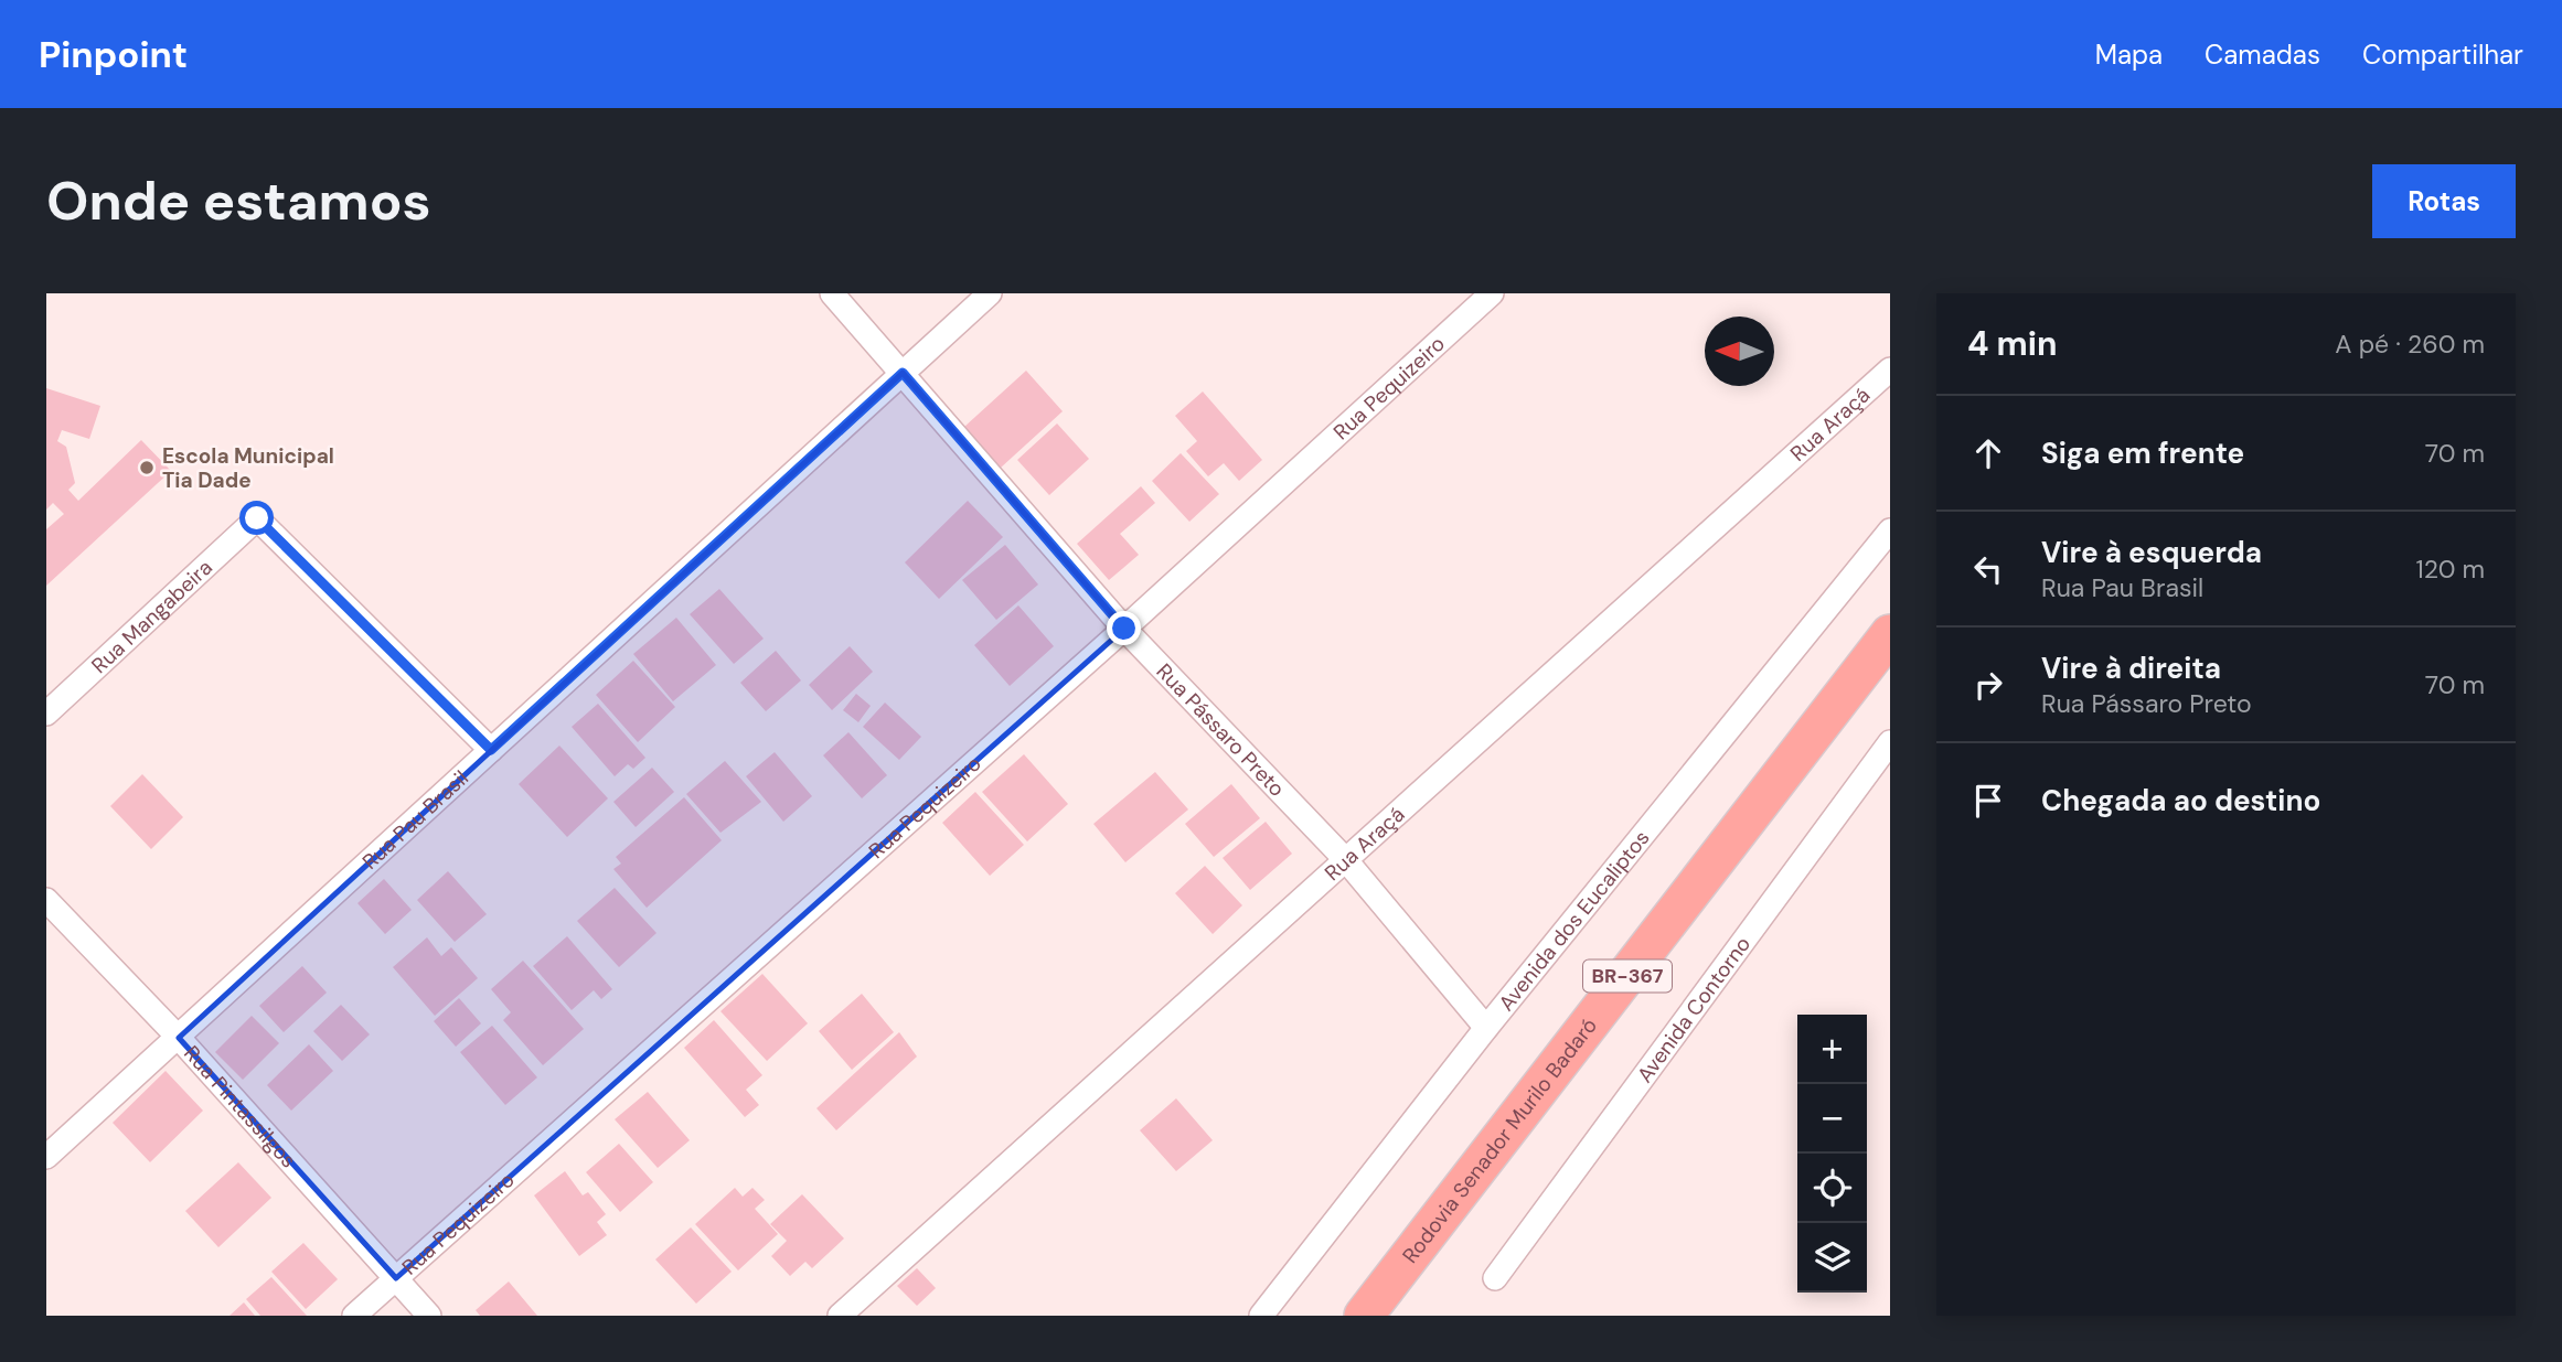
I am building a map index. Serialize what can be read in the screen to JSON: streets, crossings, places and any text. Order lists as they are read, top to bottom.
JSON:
{
  "streets": {
    "main road": ["BR-367", "Rodovia Senador Murilo Badaró"],
    "street": [
      "Rua Pequizeiro",
      "Rua Araçá",
      "Rua Mangabeira",
      "Rua Pássaro Preto",
      "Rua Pau Brasil",
      "Avenida dos Eucaliptos",
      "Avenida Contorno",
      "Rua Pintassilgos"
    ]
  },
  "crossings": [
    ["Rua Pequizeiro", "Rua Pássaro Preto"],
    ["Rua Pequizeiro", "Rua Pintassilgos"],
    ["Rua Araçá", "Rua Pássaro Preto"],
    ["Rua Mangabeira", "Rua Pau Brasil"],
    ["Rua Pássaro Preto", "Rua Pau Brasil"],
    ["Rua Pássaro Preto", "Avenida dos Eucaliptos"],
    ["Rua Pau Brasil", "Rua Pintassilgos"]
  ],
  "places": ["Escola Municipal Tia Dade"],
  "north": "left",
  "page": {
    "header": "Pinpoint",
    "nav": ["Mapa", "Camadas", "Compartilhar"],
    "buttons": "Rotas",
    "title": "Onde estamos",
    "heading": ["4 min", "A pé · 260 m"],
    "list": [
      ["Siga em frente", "70 m"],
      ["Vire à esquerda", "Rua Pau Brasil", "120 m"],
      ["Vire à direita", "Rua Pássaro Preto", "70 m"],
      "Chegada ao destino"
    ],
    "map_buttons": ["+", "−"]
  }
}
